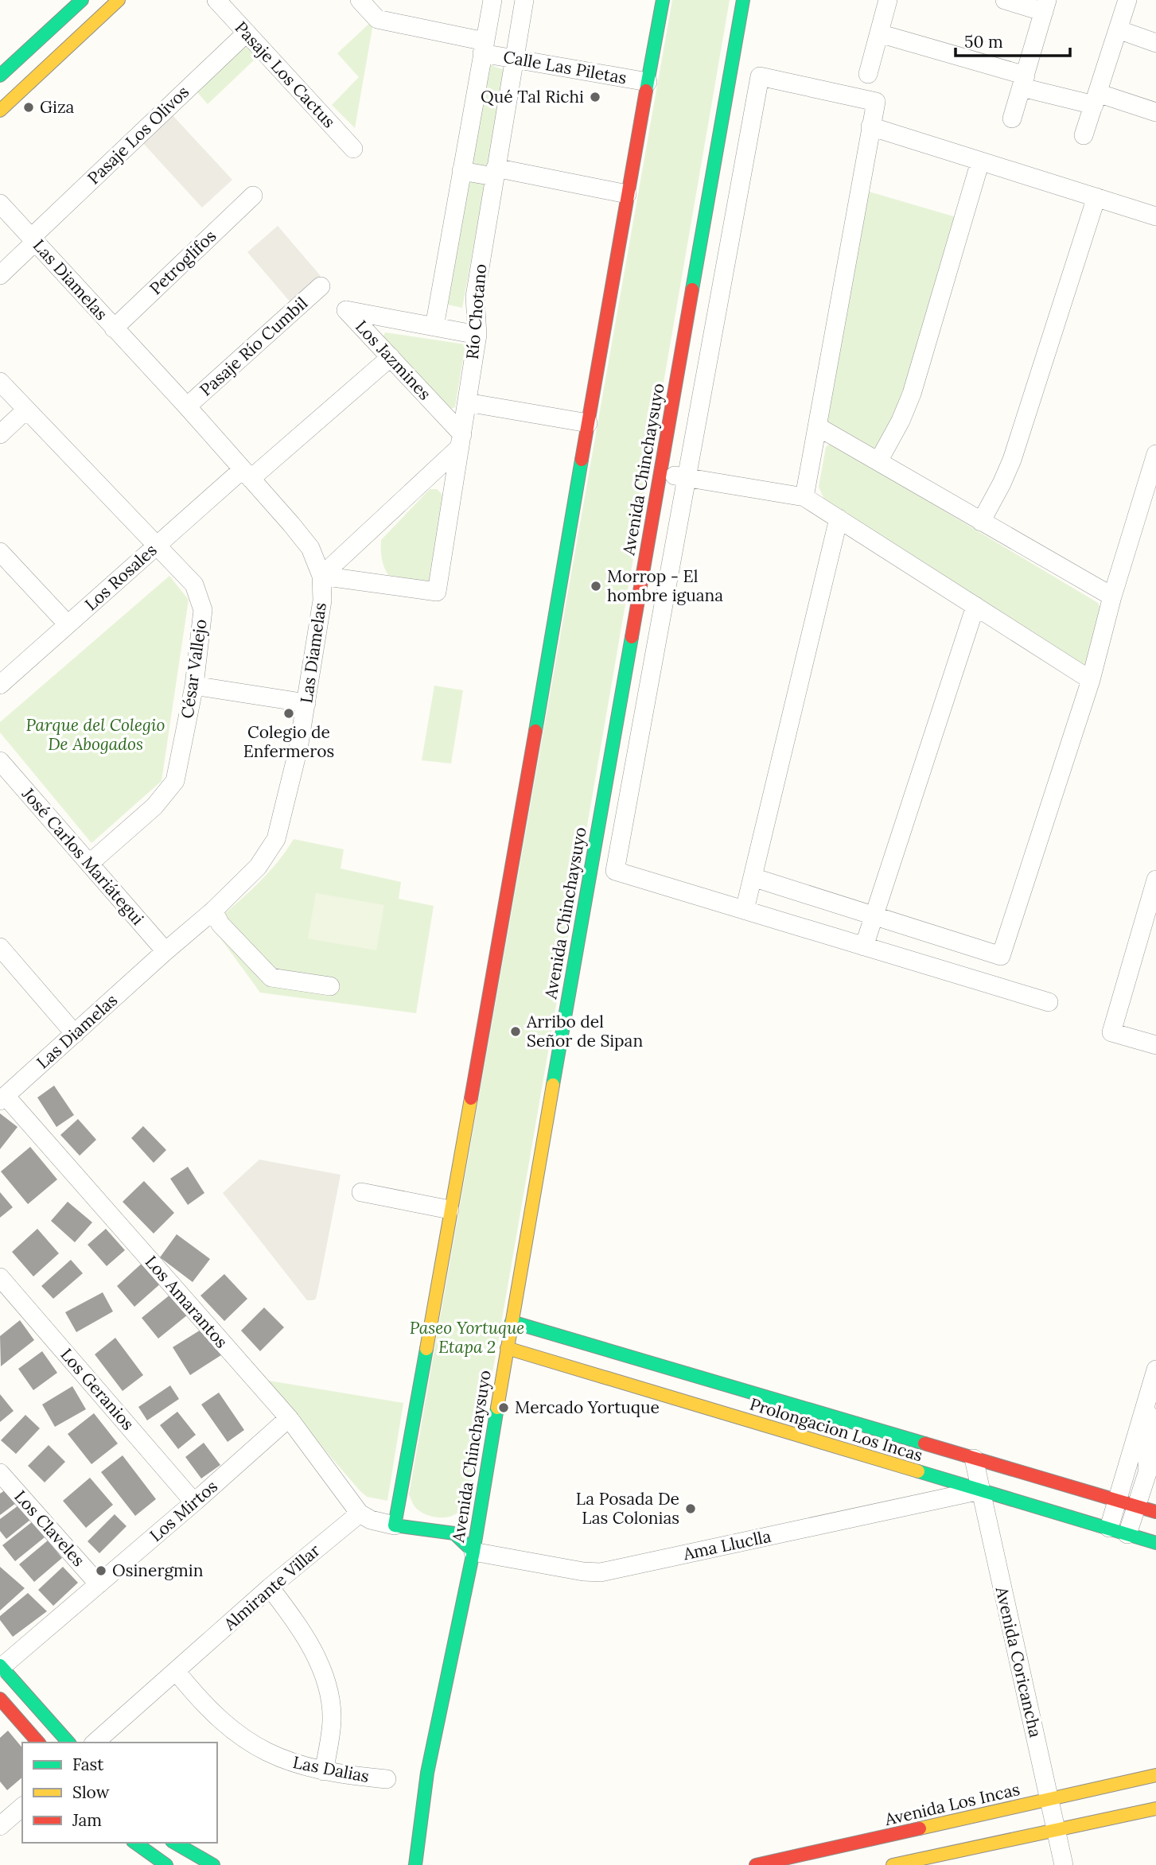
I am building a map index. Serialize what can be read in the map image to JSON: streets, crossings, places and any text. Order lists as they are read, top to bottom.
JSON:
{
  "streets": {
    "street": [
      "Calle Las Piletas",
      "Pasaje Los Cactus",
      "Pasaje Los Olivos",
      "Petroglifos",
      "Las Diamelas",
      "Río Chotano",
      "Pasaje Río Cumbil",
      "Los Jazmines",
      "Avenida Chinchaysuyo",
      "Los Rosales",
      "César Vallejo",
      "José Carlos Mariátegui",
      "Los Amarantos",
      "Los Geranios",
      "Prolongacion Los Incas",
      "Los Mirtos",
      "Los Claveles",
      "Ama Lluclla",
      "Almirante Villar",
      "Avenida Coricancha",
      "Las Dalias",
      "Avenida Los Incas"
    ]
  },
  "crossings": [
    ["Calle Las Piletas", "Río Chotano"],
    ["Pasaje Los Cactus", "Pasaje Los Olivos"],
    ["Pasaje Los Olivos", "Las Diamelas"],
    ["Petroglifos", "Las Diamelas"],
    ["Las Diamelas", "Río Chotano"],
    ["Las Diamelas", "Pasaje Río Cumbil"],
    ["Las Diamelas", "Los Rosales"],
    ["Las Diamelas", "José Carlos Mariátegui"],
    ["Las Diamelas", "Los Amarantos"],
    ["Río Chotano", "Los Jazmines"],
    ["Los Jazmines", "Los Rosales"],
    ["Avenida Chinchaysuyo", "Prolongacion Los Incas"],
    ["Avenida Chinchaysuyo", "Ama Lluclla"],
    ["Los Rosales", "César Vallejo"],
    ["César Vallejo", "José Carlos Mariátegui"],
    ["Los Amarantos", "Los Mirtos"],
    ["Los Amarantos", "Almirante Villar"],
    ["Los Geranios", "Los Mirtos"],
    ["Prolongacion Los Incas", "Ama Lluclla"],
    ["Prolongacion Los Incas", "Avenida Coricancha"],
    ["Los Mirtos", "Los Claveles"],
    ["Ama Lluclla", "Avenida Coricancha"],
    ["Almirante Villar", "Las Dalias"],
    ["Avenida Coricancha", "Avenida Los Incas"]
  ],
  "parks": ["Parque del Colegio De Abogados", "Paseo Yortuque Etapa 2"],
  "places": [
    "Qué Tal Richi",
    "Giza",
    "Morrop - El hombre iguana",
    "Colegio de Enfermeros",
    "Arribo del Señor de Sipan",
    "Mercado Yortuque",
    "La Posada De Las Colonias",
    "Osinergmin"
  ],
  "legend": ["Fast", "Slow", "Jam"],
  "scale_bar": "50 m"
}
